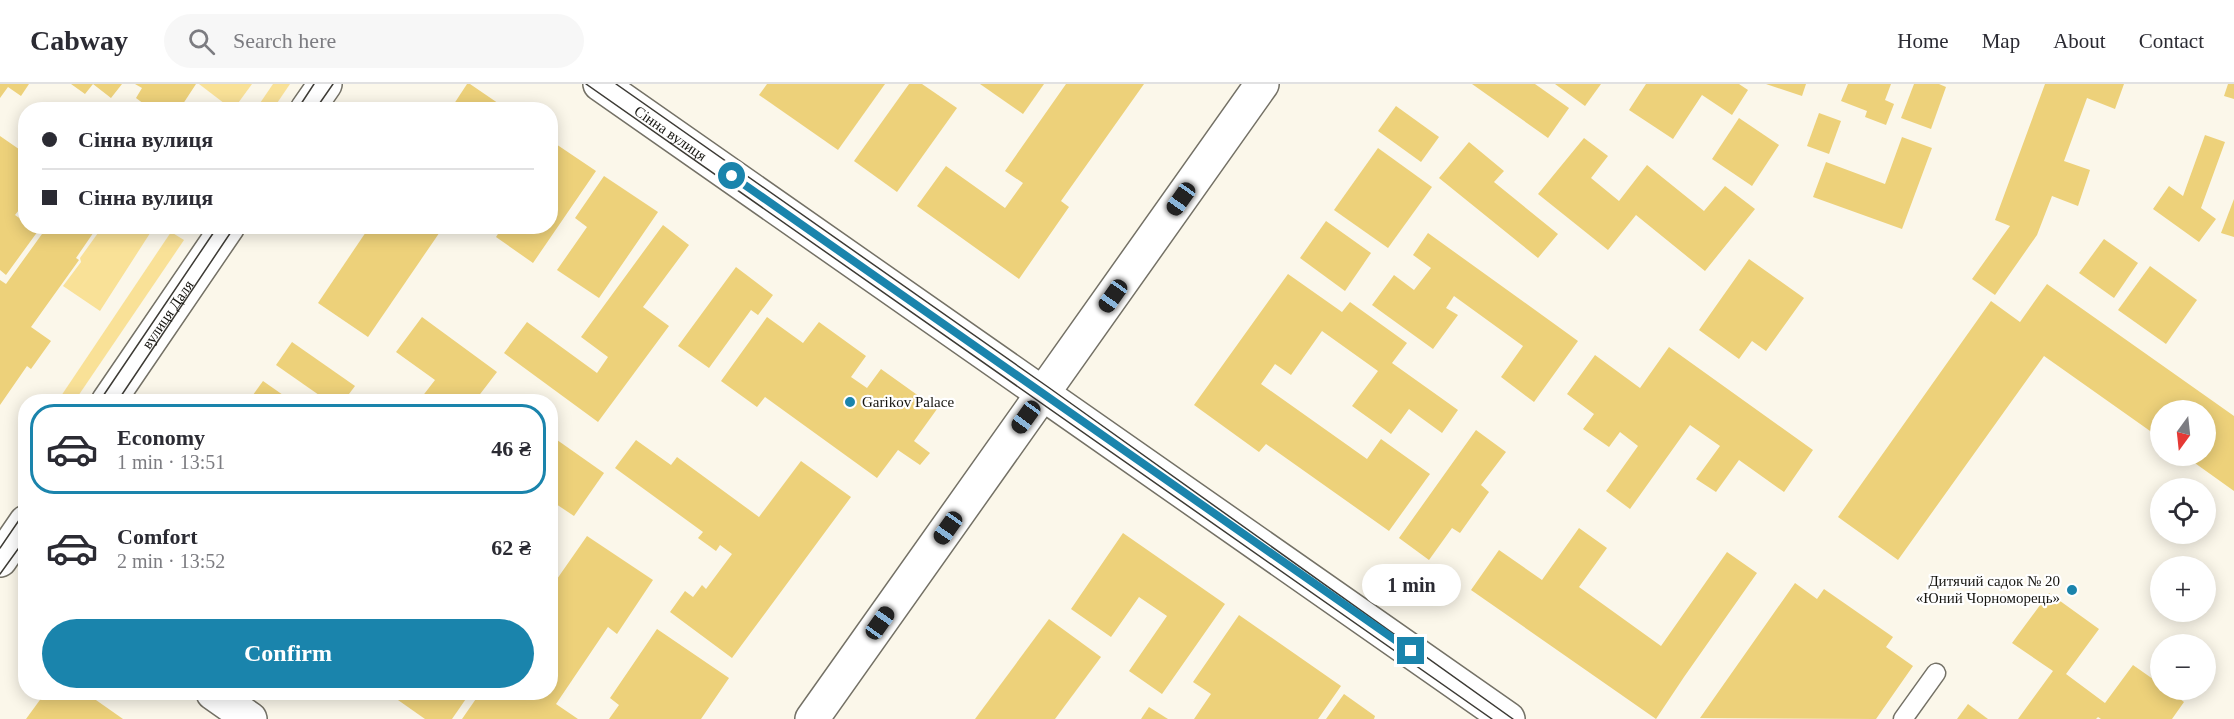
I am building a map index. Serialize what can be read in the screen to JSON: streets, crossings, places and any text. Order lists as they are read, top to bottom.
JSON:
{
  "streets": {
    "street": ["Сінна вулиця", "вулиця Даля"]
  },
  "places": ["Garikov Palace", "Дитячий садок № 20 «Юний Чорноморець»"],
  "north": "bottom",
  "page": {
    "header": "Cabway",
    "search": "Search here",
    "nav": [
      "Home",
      "Map",
      "About",
      "Contact"
    ],
    "banner": ["Сінна вулиця", "Сінна вулиця"],
    "map_buttons": ["+", "−"],
    "list": [
      {
        "name": "Economy",
        "note": "1 min · 13:51",
        "value": "46 ₴"
      },
      {
        "name": "Comfort",
        "note": "2 min · 13:52",
        "value": "62 ₴"
      }
    ],
    "bubble": "1 min",
    "buttons": "Confirm"
  }
}
